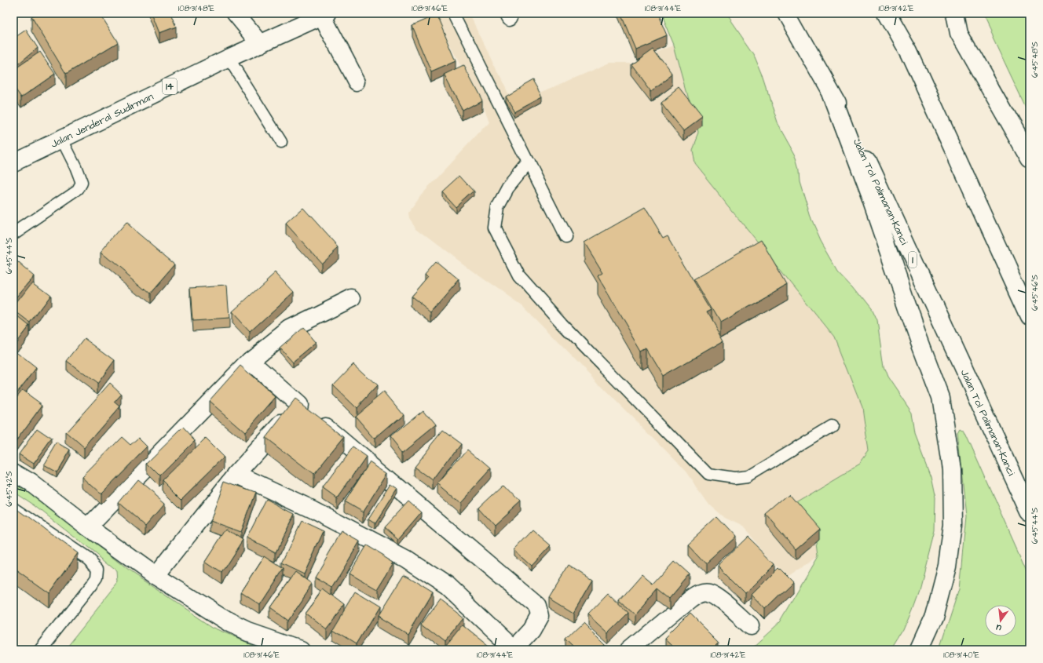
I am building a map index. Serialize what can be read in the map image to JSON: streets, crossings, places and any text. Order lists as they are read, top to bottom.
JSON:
{
  "streets": {
    "main road": [
      "14",
      "Jalan Jenderal Sudirman",
      "Jalan Tol Palimanan–Kanci",
      "1"
    ]
  },
  "north": "bottom",
  "coordinates": [
    "108°31'48\"E",
    "108°31'46\"E",
    "108°31'44\"E",
    "108°31'42\"E",
    "6°45'48\"S",
    "6°45'44\"S",
    "6°45'46\"S",
    "6°45'42\"S",
    "108°31'40\"E"
  ]
}
